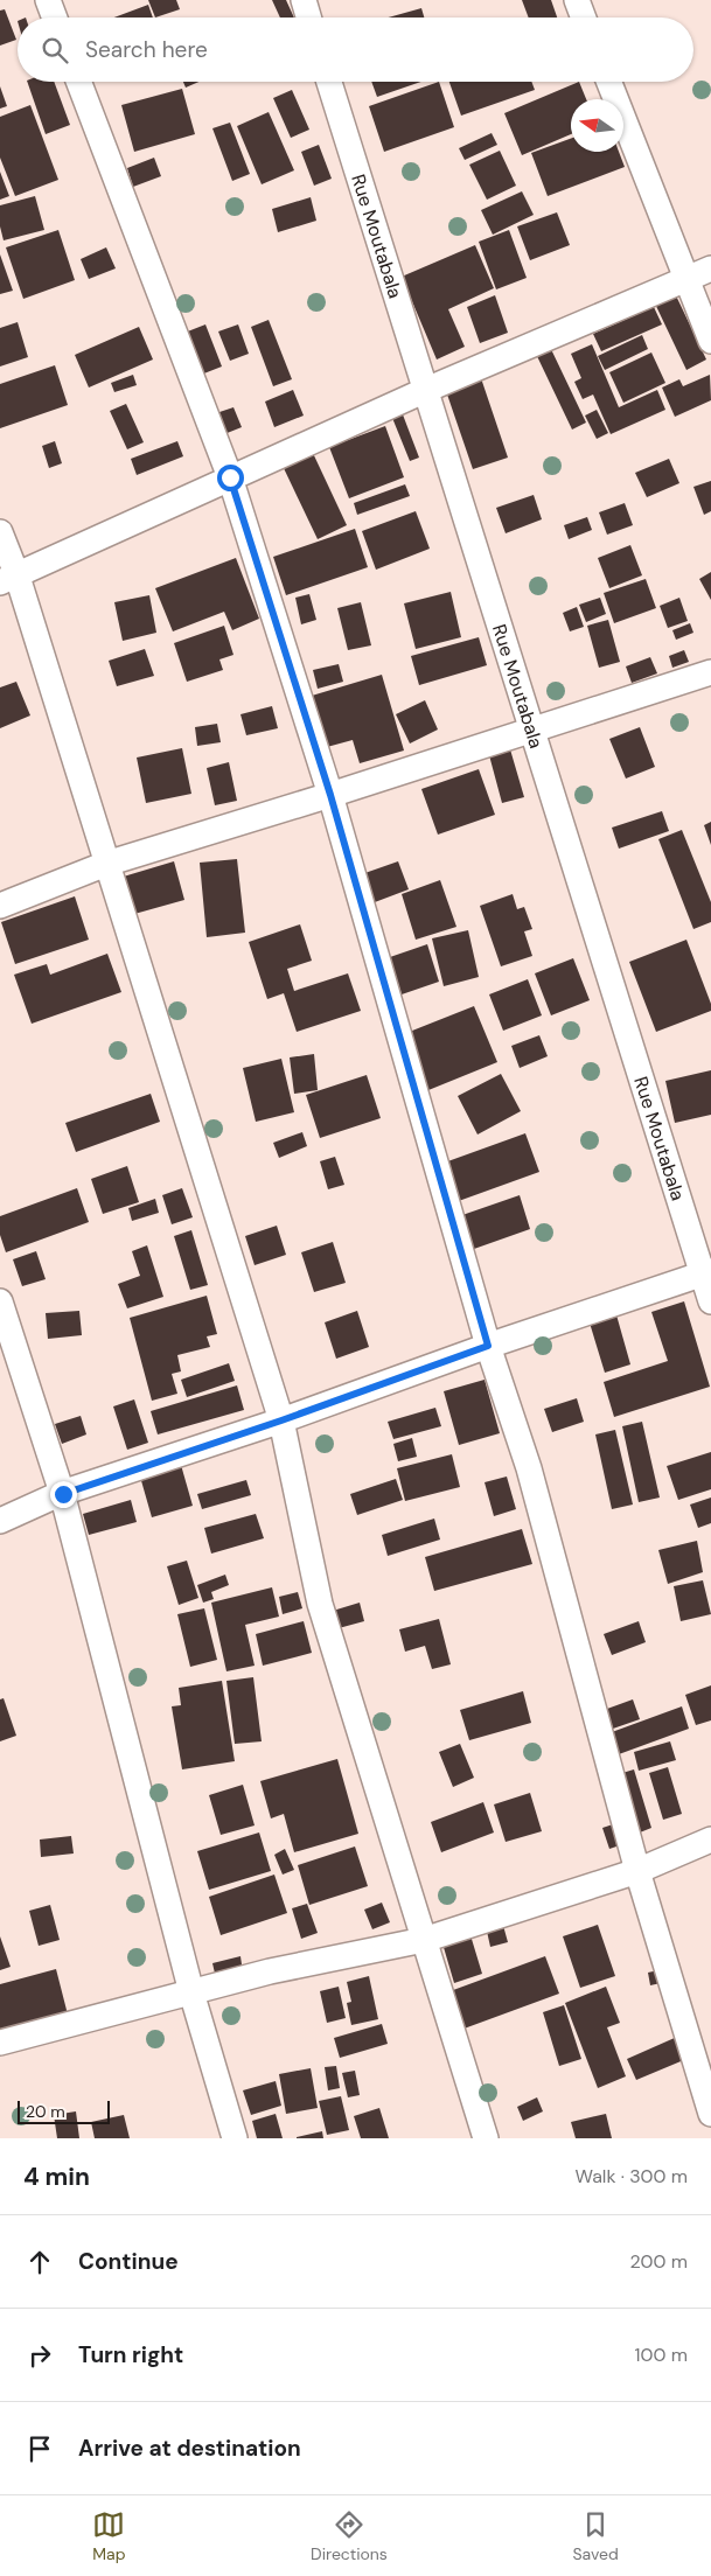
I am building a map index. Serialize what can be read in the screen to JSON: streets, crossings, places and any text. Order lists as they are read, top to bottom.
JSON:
{
  "streets": {
    "street": ["Rue Moutabala"]
  },
  "scale_bar": "20 m",
  "north": "left",
  "page": {
    "search": "Search here",
    "scale": "20 m",
    "heading": ["4 min", "Walk · 300 m"],
    "list": [
      ["Continue", "200 m"],
      ["Turn right", "100 m"],
      "Arrive at destination"
    ],
    "nav": ["Map", "Directions", "Saved"]
  }
}
